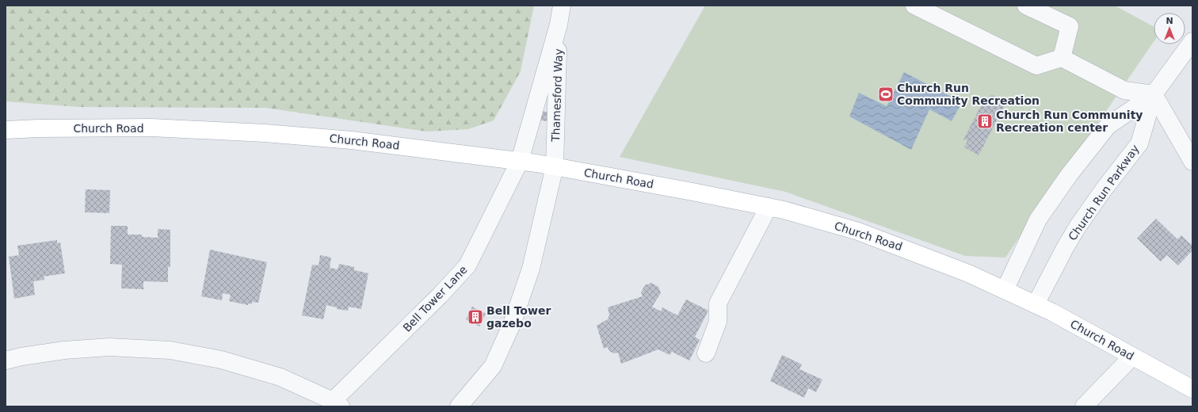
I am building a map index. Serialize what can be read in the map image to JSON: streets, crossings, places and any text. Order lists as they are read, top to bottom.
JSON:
{
  "streets": {
    "main road": ["Church Road"],
    "street": ["Thamesford Way", "Church Run Parkway", "Bell Tower Lane"]
  },
  "crossings": [
    ["Thamesford Way", "Church Road"],
    ["Thamesford Way", "Bell Tower Lane"],
    ["Church Road", "Church Run Parkway"],
    ["Church Road", "Bell Tower Lane"]
  ],
  "places": {
    "sports": ["Church Run Community Recreation"],
    "building": ["Church Run Community Recreation center", "Bell Tower gazebo"]
  },
  "north": "top"
}
